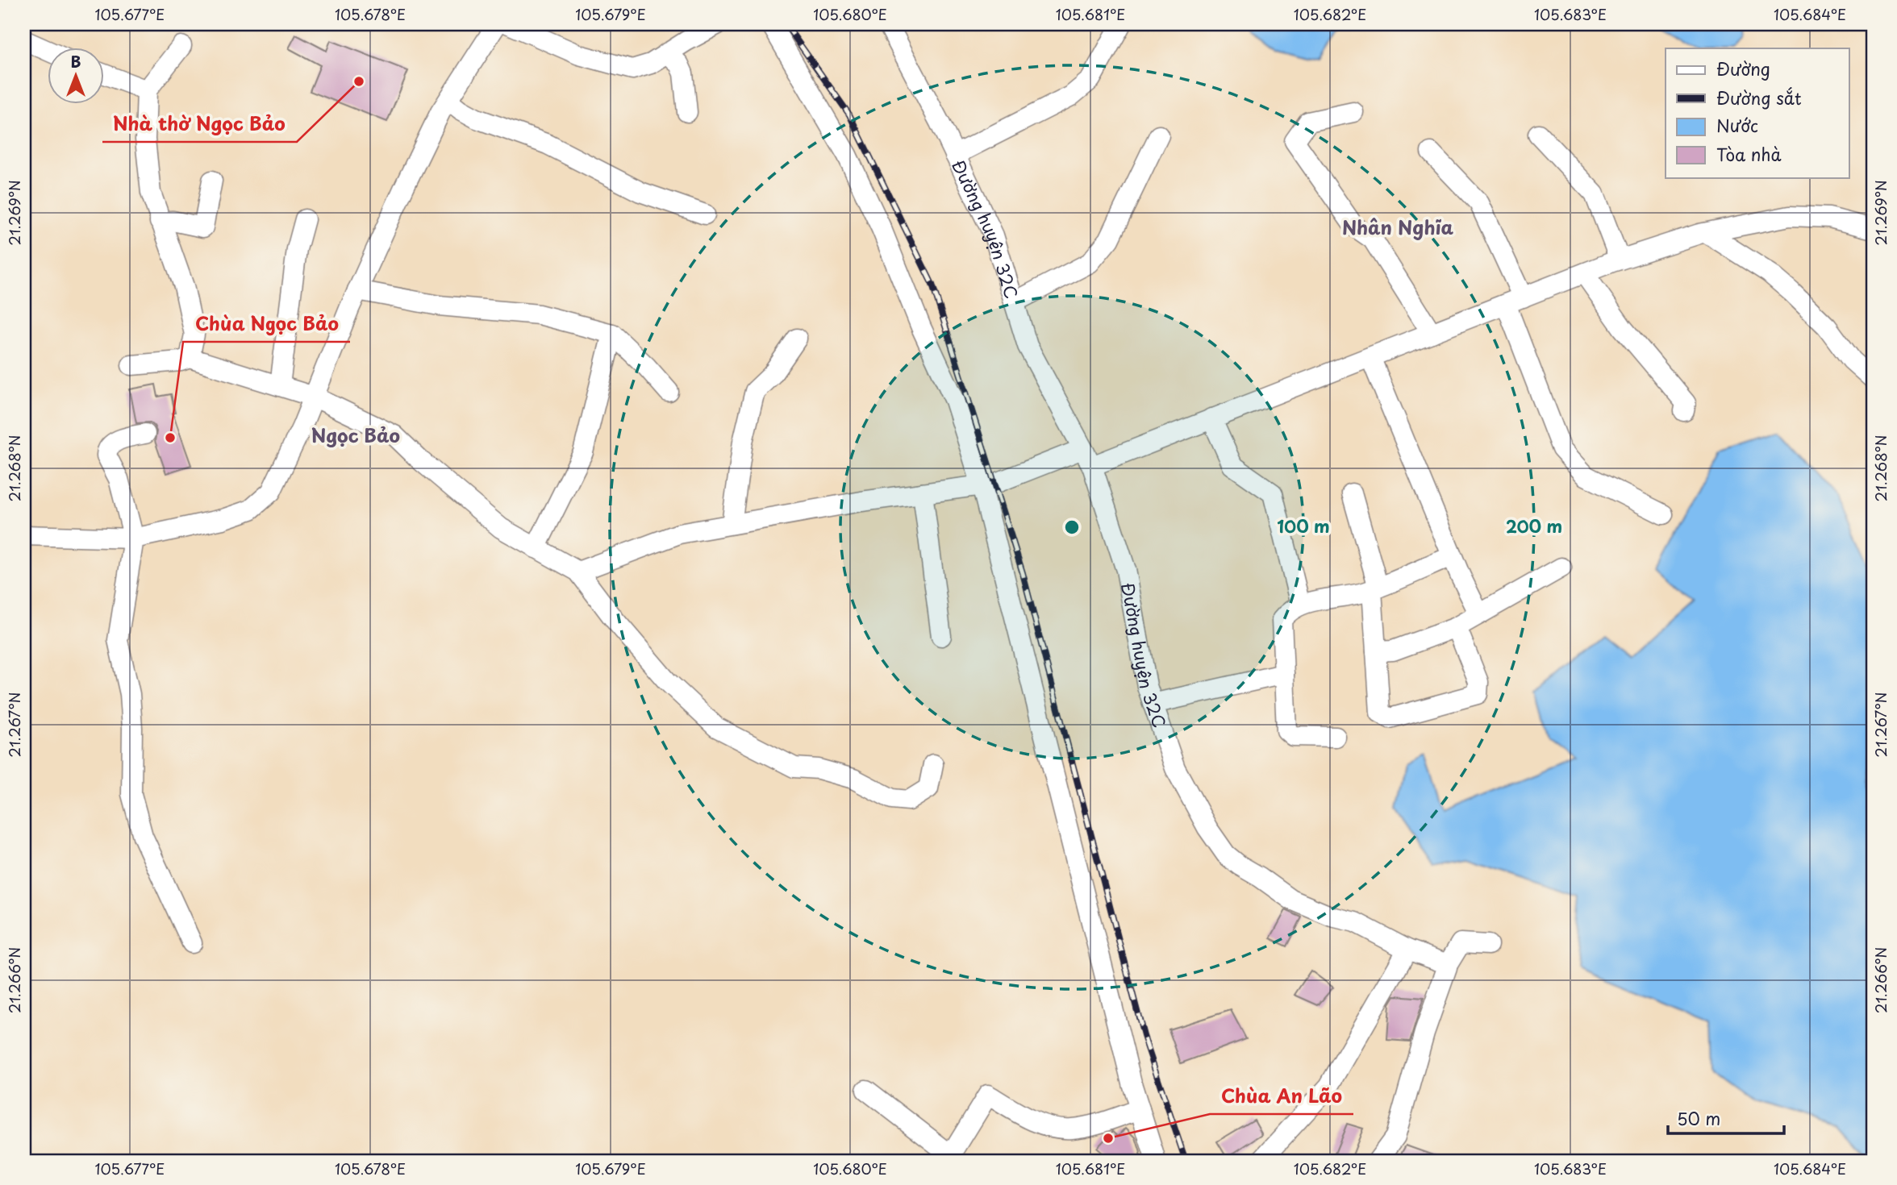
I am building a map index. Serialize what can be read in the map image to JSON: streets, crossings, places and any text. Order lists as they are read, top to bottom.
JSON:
{
  "streets": {
    "street": ["Đường huyện 32C"]
  },
  "districts": ["Nhân Nghĩa", "Ngọc Bảo"],
  "places": ["Nhà thờ Ngọc Bảo", "Chùa Ngọc Bảo", "Chùa An Lão"],
  "legend": [
    "Đường",
    "Đường sắt",
    "Nước",
    "Tòa nhà"
  ],
  "scale_bar": "50 m",
  "north": "top",
  "coordinates": [
    "105.677°E",
    "105.678°E",
    "105.679°E",
    "105.680°E",
    "105.681°E",
    "105.682°E",
    "105.683°E",
    "105.684°E",
    "21.269°N",
    "21.268°N",
    "21.267°N",
    "21.266°N"
  ],
  "rings": ["100 m", "200 m"]
}
